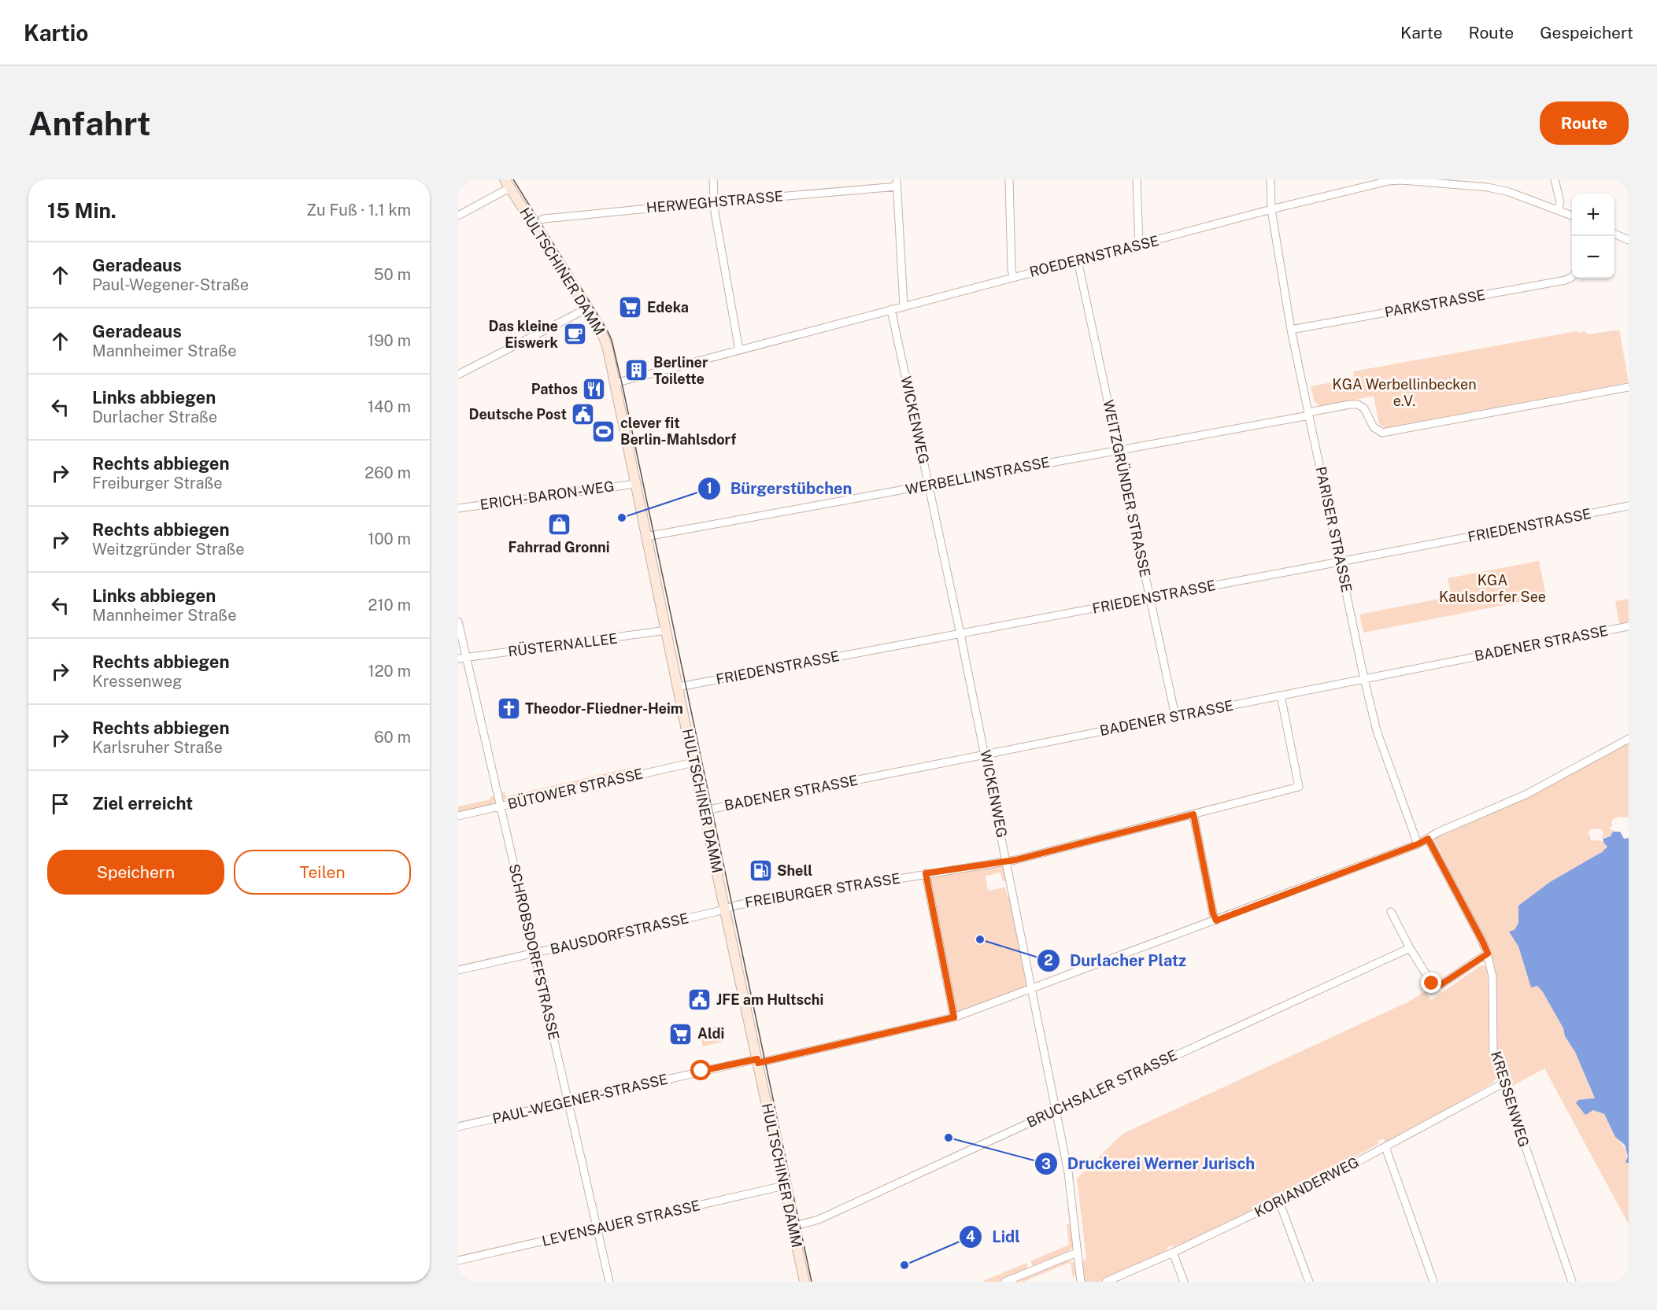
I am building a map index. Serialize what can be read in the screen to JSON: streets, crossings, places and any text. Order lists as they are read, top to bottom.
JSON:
{
  "streets": {
    "main road": ["HULTSCHINER DAMM"],
    "street": [
      "HERWEGHSTRASSE",
      "ROEDERNSTRASSE",
      "PARKSTRASSE",
      "WICKENWEG",
      "WERBELLINSTRASSE",
      "WEITZGRÜNDER STRASSE",
      "ERICH-BARON-WEG",
      "FRIEDENSTRASSE",
      "PARISER STRASSE",
      "BADENER STRASSE",
      "RÜSTERNALLEE",
      "BÜTOWER STRASSE",
      "FREIBURGER STRASSE",
      "BAUSDORFSTRASSE",
      "SCHROBSDORFFSTRASSE",
      "BRUCHSALER STRASSE",
      "PAUL-WEGENER-STRASSE",
      "KRESSENWEG",
      "KORIANDERWEG",
      "LEVENSAUER STRASSE"
    ]
  },
  "crossings": [
    ["HERWEGHSTRASSE", "HULTSCHINER DAMM"],
    ["ROEDERNSTRASSE", "HULTSCHINER DAMM"],
    ["ROEDERNSTRASSE", "WICKENWEG"],
    ["ROEDERNSTRASSE", "WEITZGRÜNDER STRASSE"],
    ["ROEDERNSTRASSE", "PARISER STRASSE"],
    ["HULTSCHINER DAMM", "WERBELLINSTRASSE"],
    ["HULTSCHINER DAMM", "ERICH-BARON-WEG"],
    ["HULTSCHINER DAMM", "FRIEDENSTRASSE"],
    ["HULTSCHINER DAMM", "BADENER STRASSE"],
    ["HULTSCHINER DAMM", "RÜSTERNALLEE"],
    ["HULTSCHINER DAMM", "BÜTOWER STRASSE"],
    ["HULTSCHINER DAMM", "FREIBURGER STRASSE"],
    ["HULTSCHINER DAMM", "BAUSDORFSTRASSE"],
    ["HULTSCHINER DAMM", "BRUCHSALER STRASSE"],
    ["HULTSCHINER DAMM", "PAUL-WEGENER-STRASSE"],
    ["HULTSCHINER DAMM", "LEVENSAUER STRASSE"],
    ["PARKSTRASSE", "PARISER STRASSE"],
    ["WICKENWEG", "WERBELLINSTRASSE"],
    ["WICKENWEG", "FRIEDENSTRASSE"],
    ["WICKENWEG", "BADENER STRASSE"],
    ["WICKENWEG", "FREIBURGER STRASSE"],
    ["WICKENWEG", "BRUCHSALER STRASSE"],
    ["WICKENWEG", "PAUL-WEGENER-STRASSE"],
    ["WERBELLINSTRASSE", "WEITZGRÜNDER STRASSE"],
    ["WERBELLINSTRASSE", "PARISER STRASSE"],
    ["WEITZGRÜNDER STRASSE", "FRIEDENSTRASSE"],
    ["WEITZGRÜNDER STRASSE", "BADENER STRASSE"],
    ["FRIEDENSTRASSE", "PARISER STRASSE"],
    ["PARISER STRASSE", "BADENER STRASSE"],
    ["PARISER STRASSE", "PAUL-WEGENER-STRASSE"],
    ["BADENER STRASSE", "FREIBURGER STRASSE"],
    ["RÜSTERNALLEE", "SCHROBSDORFFSTRASSE"],
    ["BÜTOWER STRASSE", "SCHROBSDORFFSTRASSE"],
    ["FREIBURGER STRASSE", "BAUSDORFSTRASSE"],
    ["BAUSDORFSTRASSE", "SCHROBSDORFFSTRASSE"],
    ["SCHROBSDORFFSTRASSE", "PAUL-WEGENER-STRASSE"],
    ["SCHROBSDORFFSTRASSE", "LEVENSAUER STRASSE"],
    ["PAUL-WEGENER-STRASSE", "KRESSENWEG"],
    ["KRESSENWEG", "KORIANDERWEG"]
  ],
  "parks": ["KGA Werbellinbecken e.V.", "KGA Kaulsdorfer See"],
  "places": {
    "supermarket": ["Edeka", "Aldi"],
    "cafe": ["Das kleine Eiswerk"],
    "building": ["Berliner Toilette"],
    "restaurant": ["Pathos"],
    "public building": ["Deutsche Post", "JFE am Hultschi"],
    "sports": ["clever fit Berlin-Mahlsdorf"],
    "other": [
      "Bürgerstübchen",
      "Durlacher Platz",
      "Druckerei Werner Jurisch",
      "Lidl"
    ],
    "shop": ["Fahrrad Gronni"],
    "church": ["Theodor-Fliedner-Heim"],
    "fuel station": ["Shell"]
  },
  "page": {
    "header": "Kartio",
    "nav": ["Karte", "Route", "Gespeichert"],
    "buttons": [
      "Route",
      ["Speichern", "Teilen"]
    ],
    "title": "Anfahrt",
    "heading": ["15 Min.", "Zu Fuß · 1.1 km"],
    "map_buttons": ["+", "−"],
    "list": [
      ["Geradeaus", "Paul-Wegener-Straße", "50 m"],
      ["Geradeaus", "Mannheimer Straße", "190 m"],
      ["Links abbiegen", "Durlacher Straße", "140 m"],
      ["Rechts abbiegen", "Freiburger Straße", "260 m"],
      ["Rechts abbiegen", "Weitzgründer Straße", "100 m"],
      ["Links abbiegen", "Mannheimer Straße", "210 m"],
      ["Rechts abbiegen", "Kressenweg", "120 m"],
      ["Rechts abbiegen", "Karlsruher Straße", "60 m"],
      "Ziel erreicht"
    ]
  }
}
